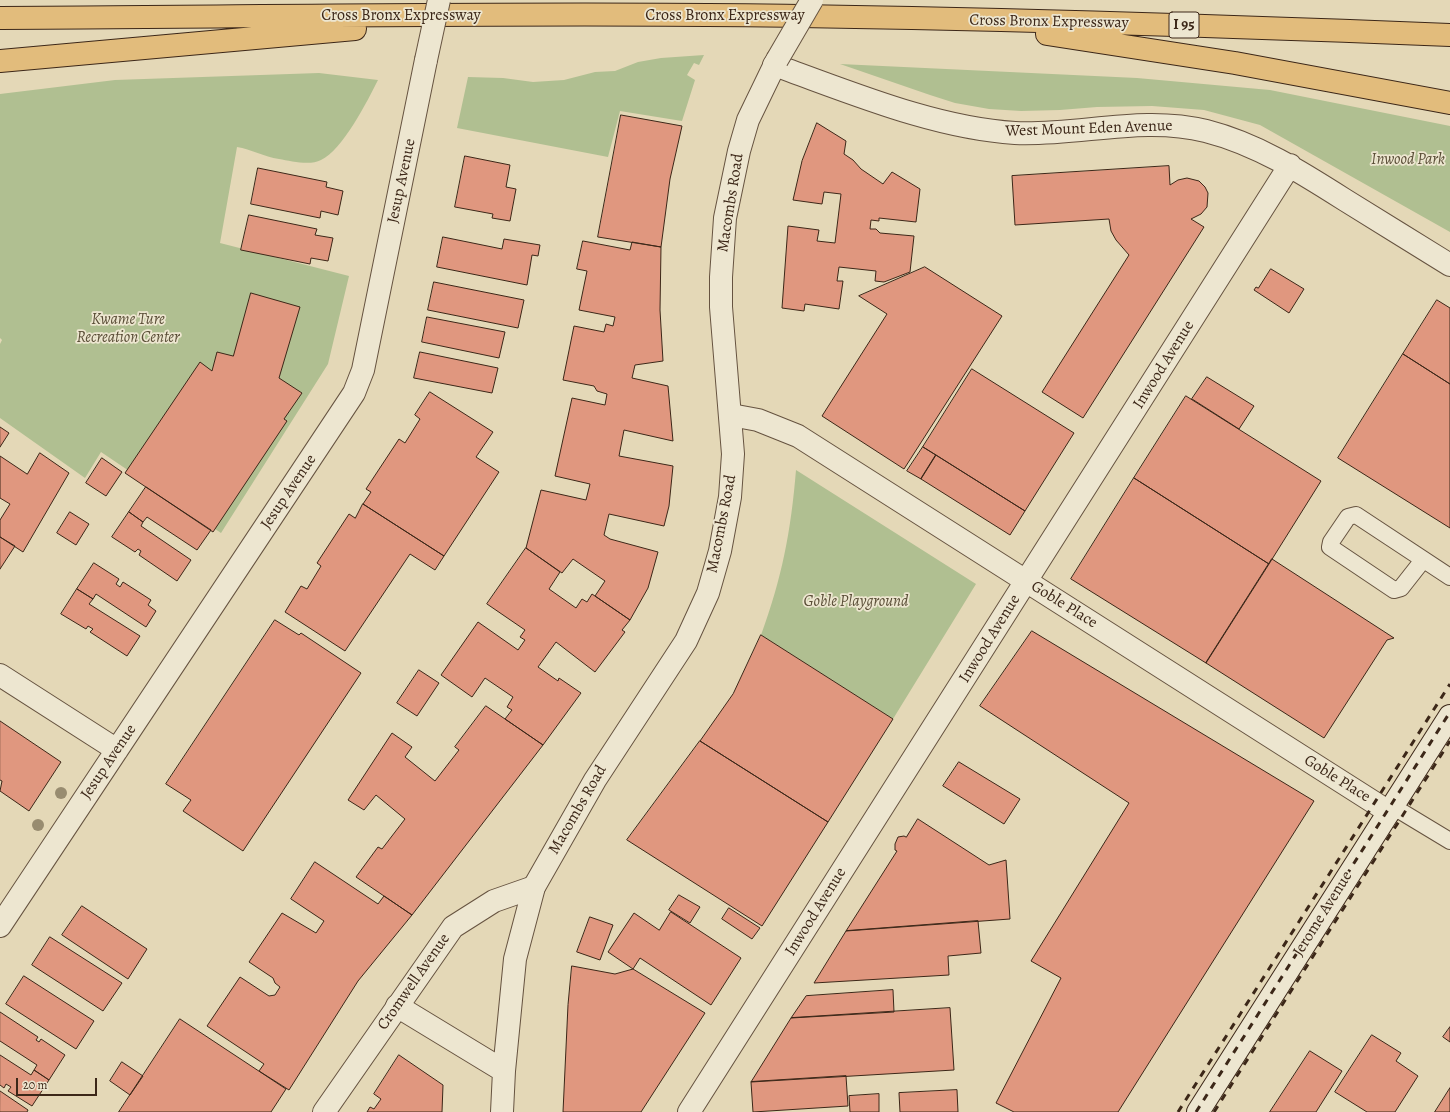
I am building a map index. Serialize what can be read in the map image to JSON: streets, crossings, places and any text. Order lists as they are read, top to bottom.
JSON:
{
  "streets": {
    "highway": ["Cross Bronx Expressway", "I 95"],
    "street": [
      "West Mount Eden Avenue",
      "Jesup Avenue",
      "Macombs Road",
      "Inwood Avenue",
      "Goble Place",
      "Jerome Avenue",
      "Cromwell Avenue"
    ]
  },
  "crossings": [
    ["West Mount Eden Avenue", "Macombs Road"],
    ["West Mount Eden Avenue", "Inwood Avenue"],
    ["Macombs Road", "Goble Place"],
    ["Macombs Road", "Cromwell Avenue"],
    ["Inwood Avenue", "Goble Place"],
    ["Goble Place", "Jerome Avenue"]
  ],
  "parks": ["Inwood Park", "Kwame Ture Recreation Center", "Goble Playground"],
  "scale_bar": "20 m"
}
